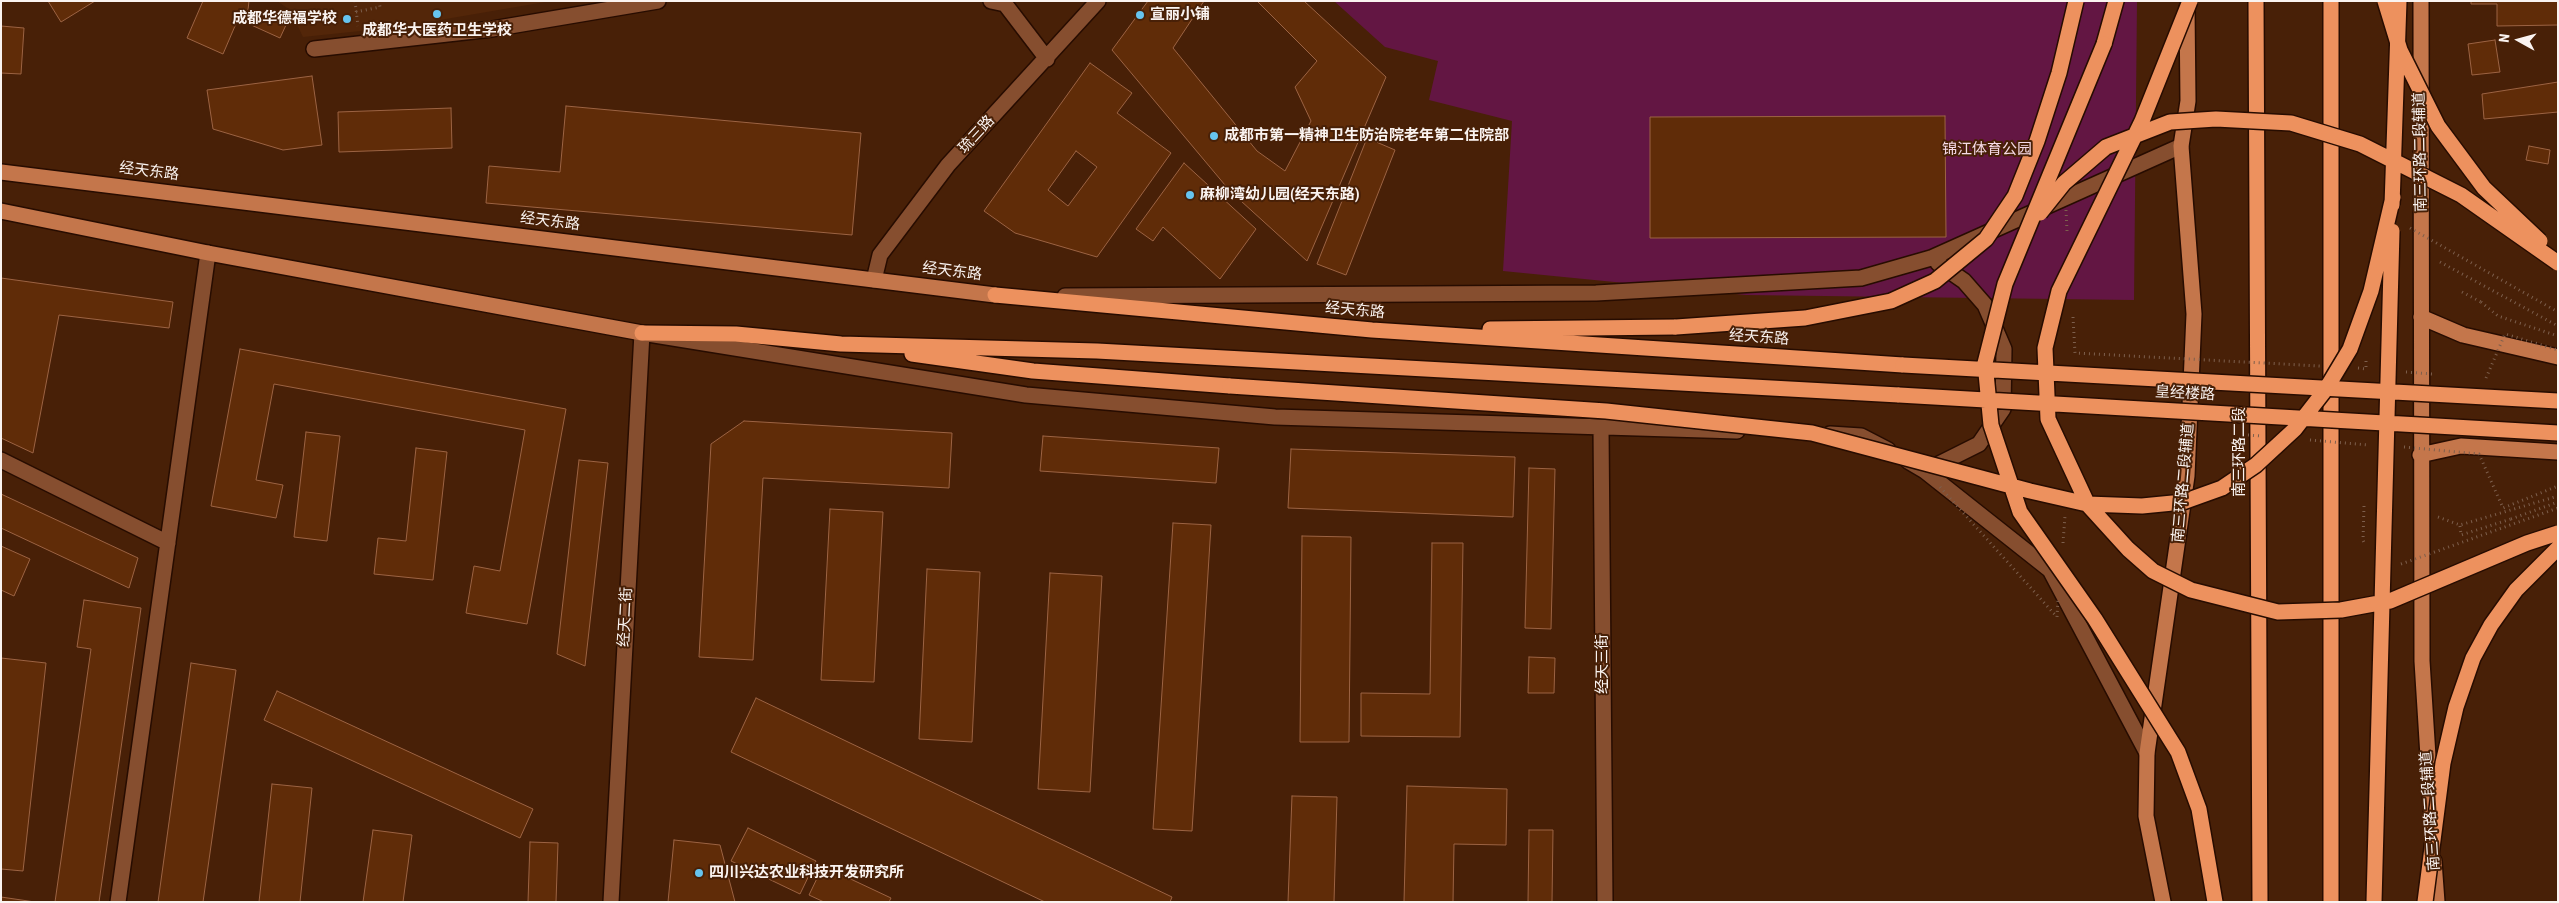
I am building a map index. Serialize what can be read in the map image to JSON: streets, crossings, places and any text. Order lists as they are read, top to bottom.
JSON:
{
  "streets": {
    "highway": ["经天东路", "皇经楼路", "南三环路二段"],
    "main road": ["南三环路二段辅道"],
    "street": ["琉三路", "经天二街", "经天三街"]
  },
  "crossings": [
    ["琉三路", "经天东路"],
    ["经天东路", "皇经楼路"]
  ],
  "parks": ["锦江体育公园"],
  "places": [
    "成都华大医药卫生学校",
    "宣丽小铺",
    "成都华德福学校",
    "成都市第一精神卫生防治院老年第二住院部",
    "麻柳湾幼儿园(经天东路)",
    "四川兴达农业科技开发研究所"
  ],
  "north": "left"
}
